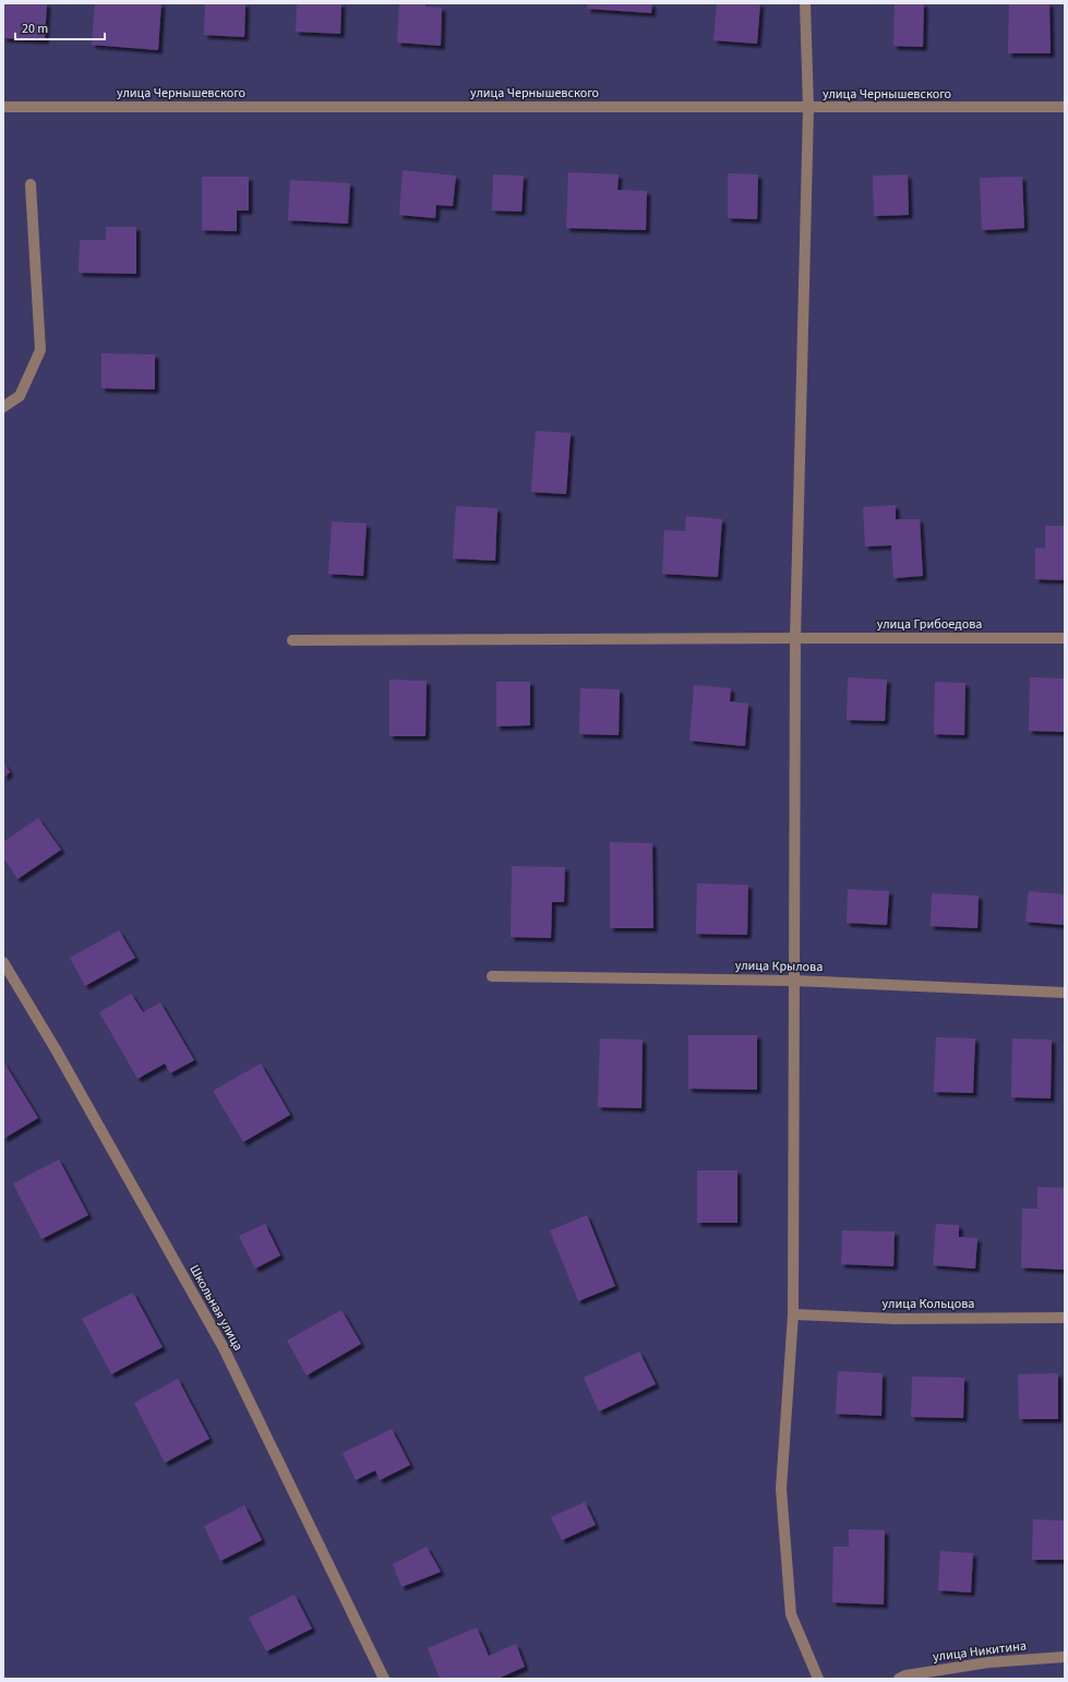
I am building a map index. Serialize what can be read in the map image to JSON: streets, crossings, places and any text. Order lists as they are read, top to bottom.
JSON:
{
  "streets": {
    "street": [
      "улица Чернышевского",
      "улица Грибоедова",
      "улица Крылова",
      "улица Кольцова",
      "Школьная улица",
      "улица Никитина"
    ]
  },
  "scale_bar": "20 m"
}
